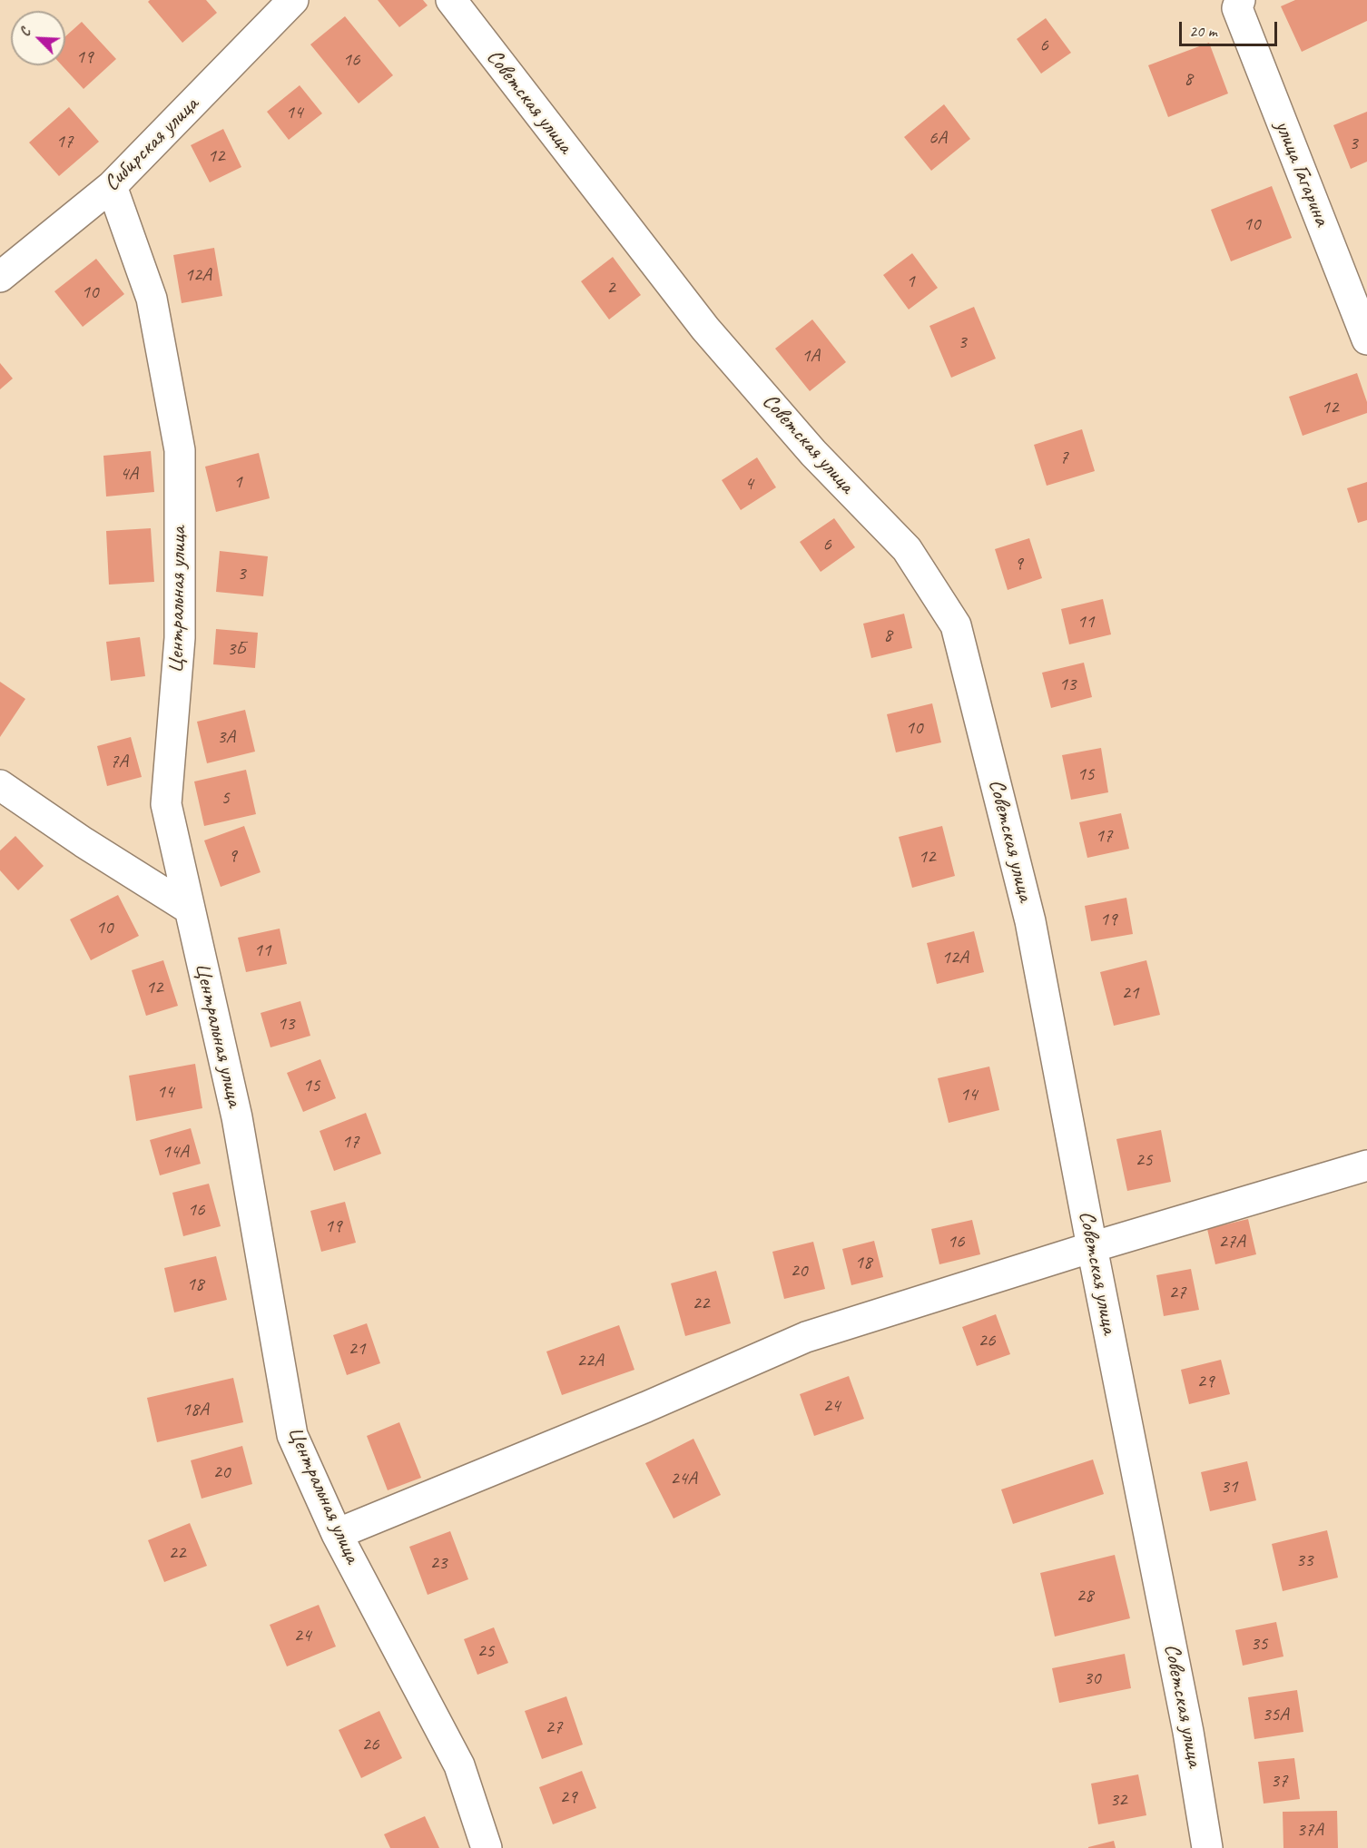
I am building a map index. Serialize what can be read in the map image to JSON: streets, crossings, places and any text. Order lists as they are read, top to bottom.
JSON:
{
  "streets": {
    "street": [
      "Советская улица",
      "Сибирская улица",
      "улица Гагарина",
      "Центральная улица"
    ]
  },
  "crossings": [
    ["Сибирская улица", "Центральная улица"]
  ],
  "house_numbers": [
    "6",
    "19",
    "16",
    "8",
    "14",
    "6А",
    "17",
    "3",
    "12",
    "10",
    "12А",
    "1",
    "2",
    "10",
    "3",
    "1А",
    "12",
    "7",
    "4А",
    "1",
    "4",
    "6",
    "9",
    "3",
    "11",
    "8",
    "3Б",
    "13",
    "10",
    "3А",
    "7А",
    "15",
    "5",
    "17",
    "9",
    "12",
    "19",
    "10",
    "11",
    "12А",
    "12",
    "21",
    "13",
    "15",
    "14",
    "14",
    "17",
    "14А",
    "25",
    "16",
    "19",
    "16",
    "27А",
    "18",
    "20",
    "18",
    "27",
    "22",
    "26",
    "21",
    "22А",
    "29",
    "24",
    "18А",
    "20",
    "24А",
    "31",
    "22",
    "33",
    "23",
    "28",
    "24",
    "35",
    "25",
    "30",
    "35А",
    "27",
    "26",
    "37",
    "29",
    "32",
    "37А"
  ],
  "scale_bar": "20 m",
  "north": "top left"
}
